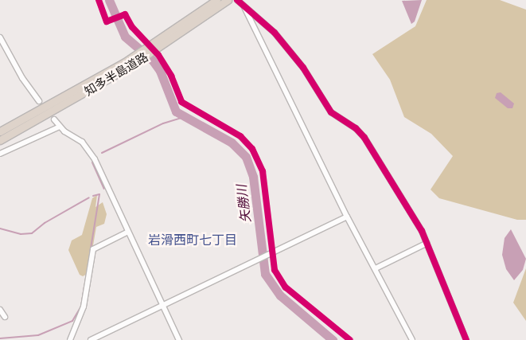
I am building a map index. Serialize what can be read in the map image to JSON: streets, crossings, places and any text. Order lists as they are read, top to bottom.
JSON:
{
  "streets": {
    "highway": ["知多半島道路"]
  },
  "districts": ["岩滑西町七丁目"],
  "water": ["矢勝川"]
}
